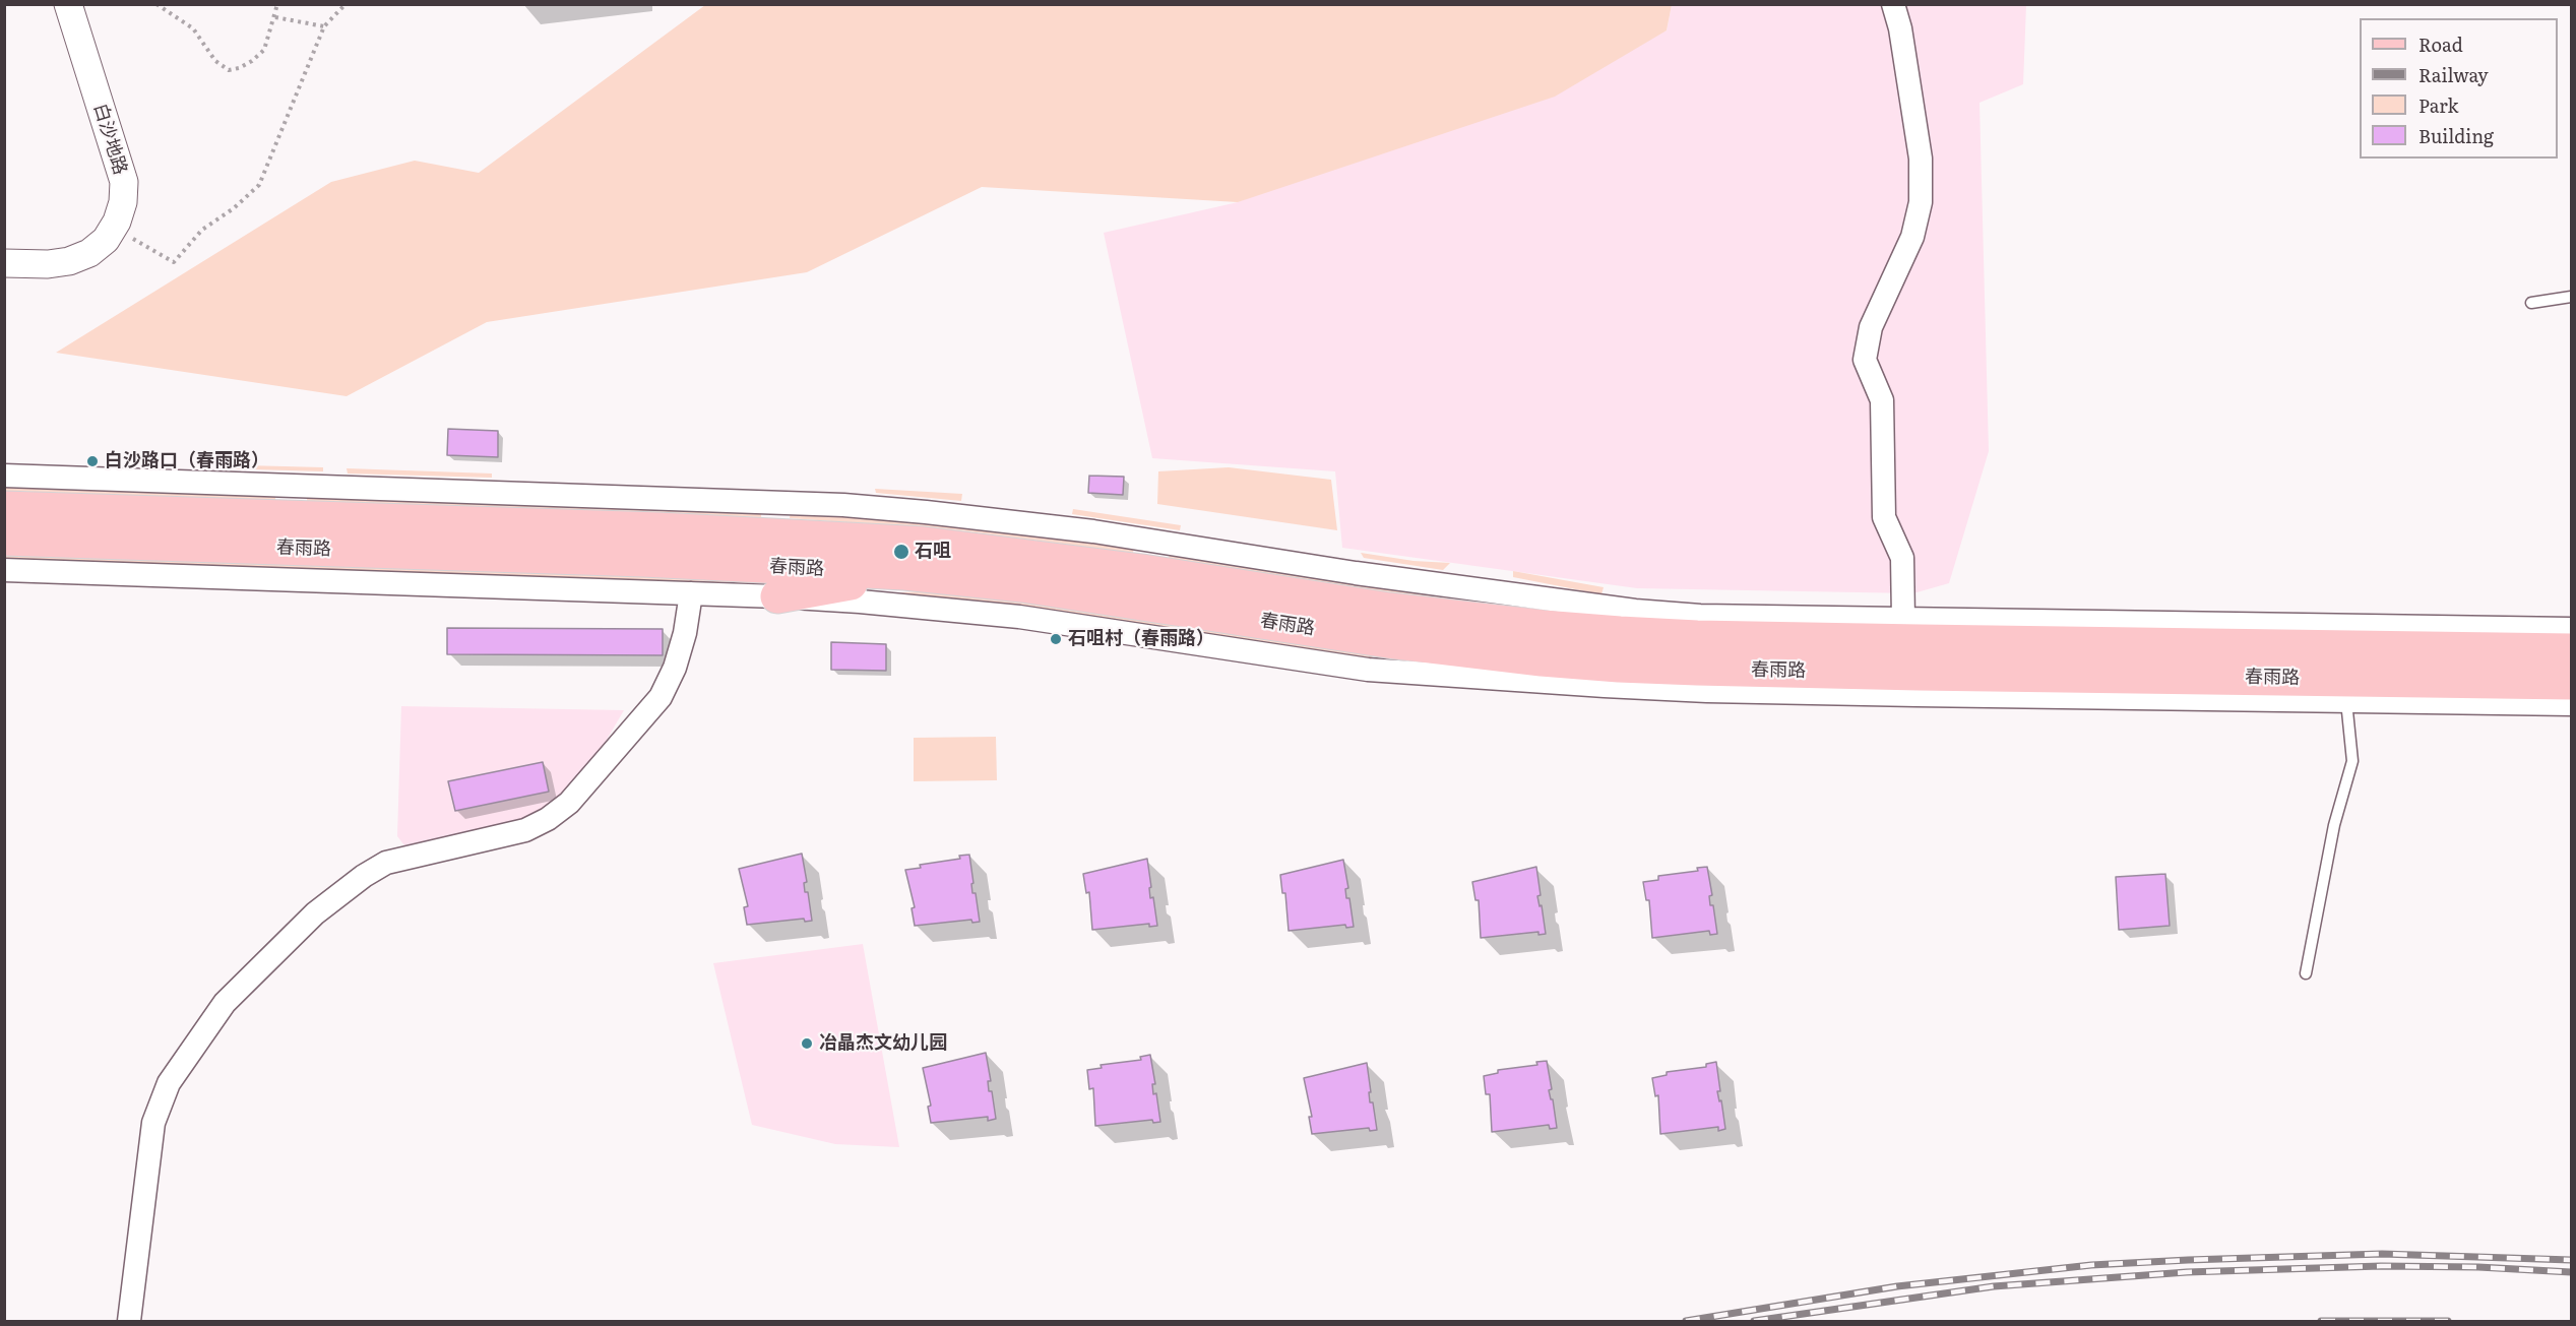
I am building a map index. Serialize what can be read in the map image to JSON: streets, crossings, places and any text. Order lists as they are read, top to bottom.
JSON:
{
  "streets": {
    "main road": ["春雨路"],
    "street": ["白沙地路"]
  },
  "places": [
    "白沙路口（春雨路）",
    "石咀",
    "石咀村（春雨路）",
    "冶晶杰文幼儿园"
  ],
  "legend": [
    "Road",
    "Railway",
    "Park",
    "Building"
  ]
}
